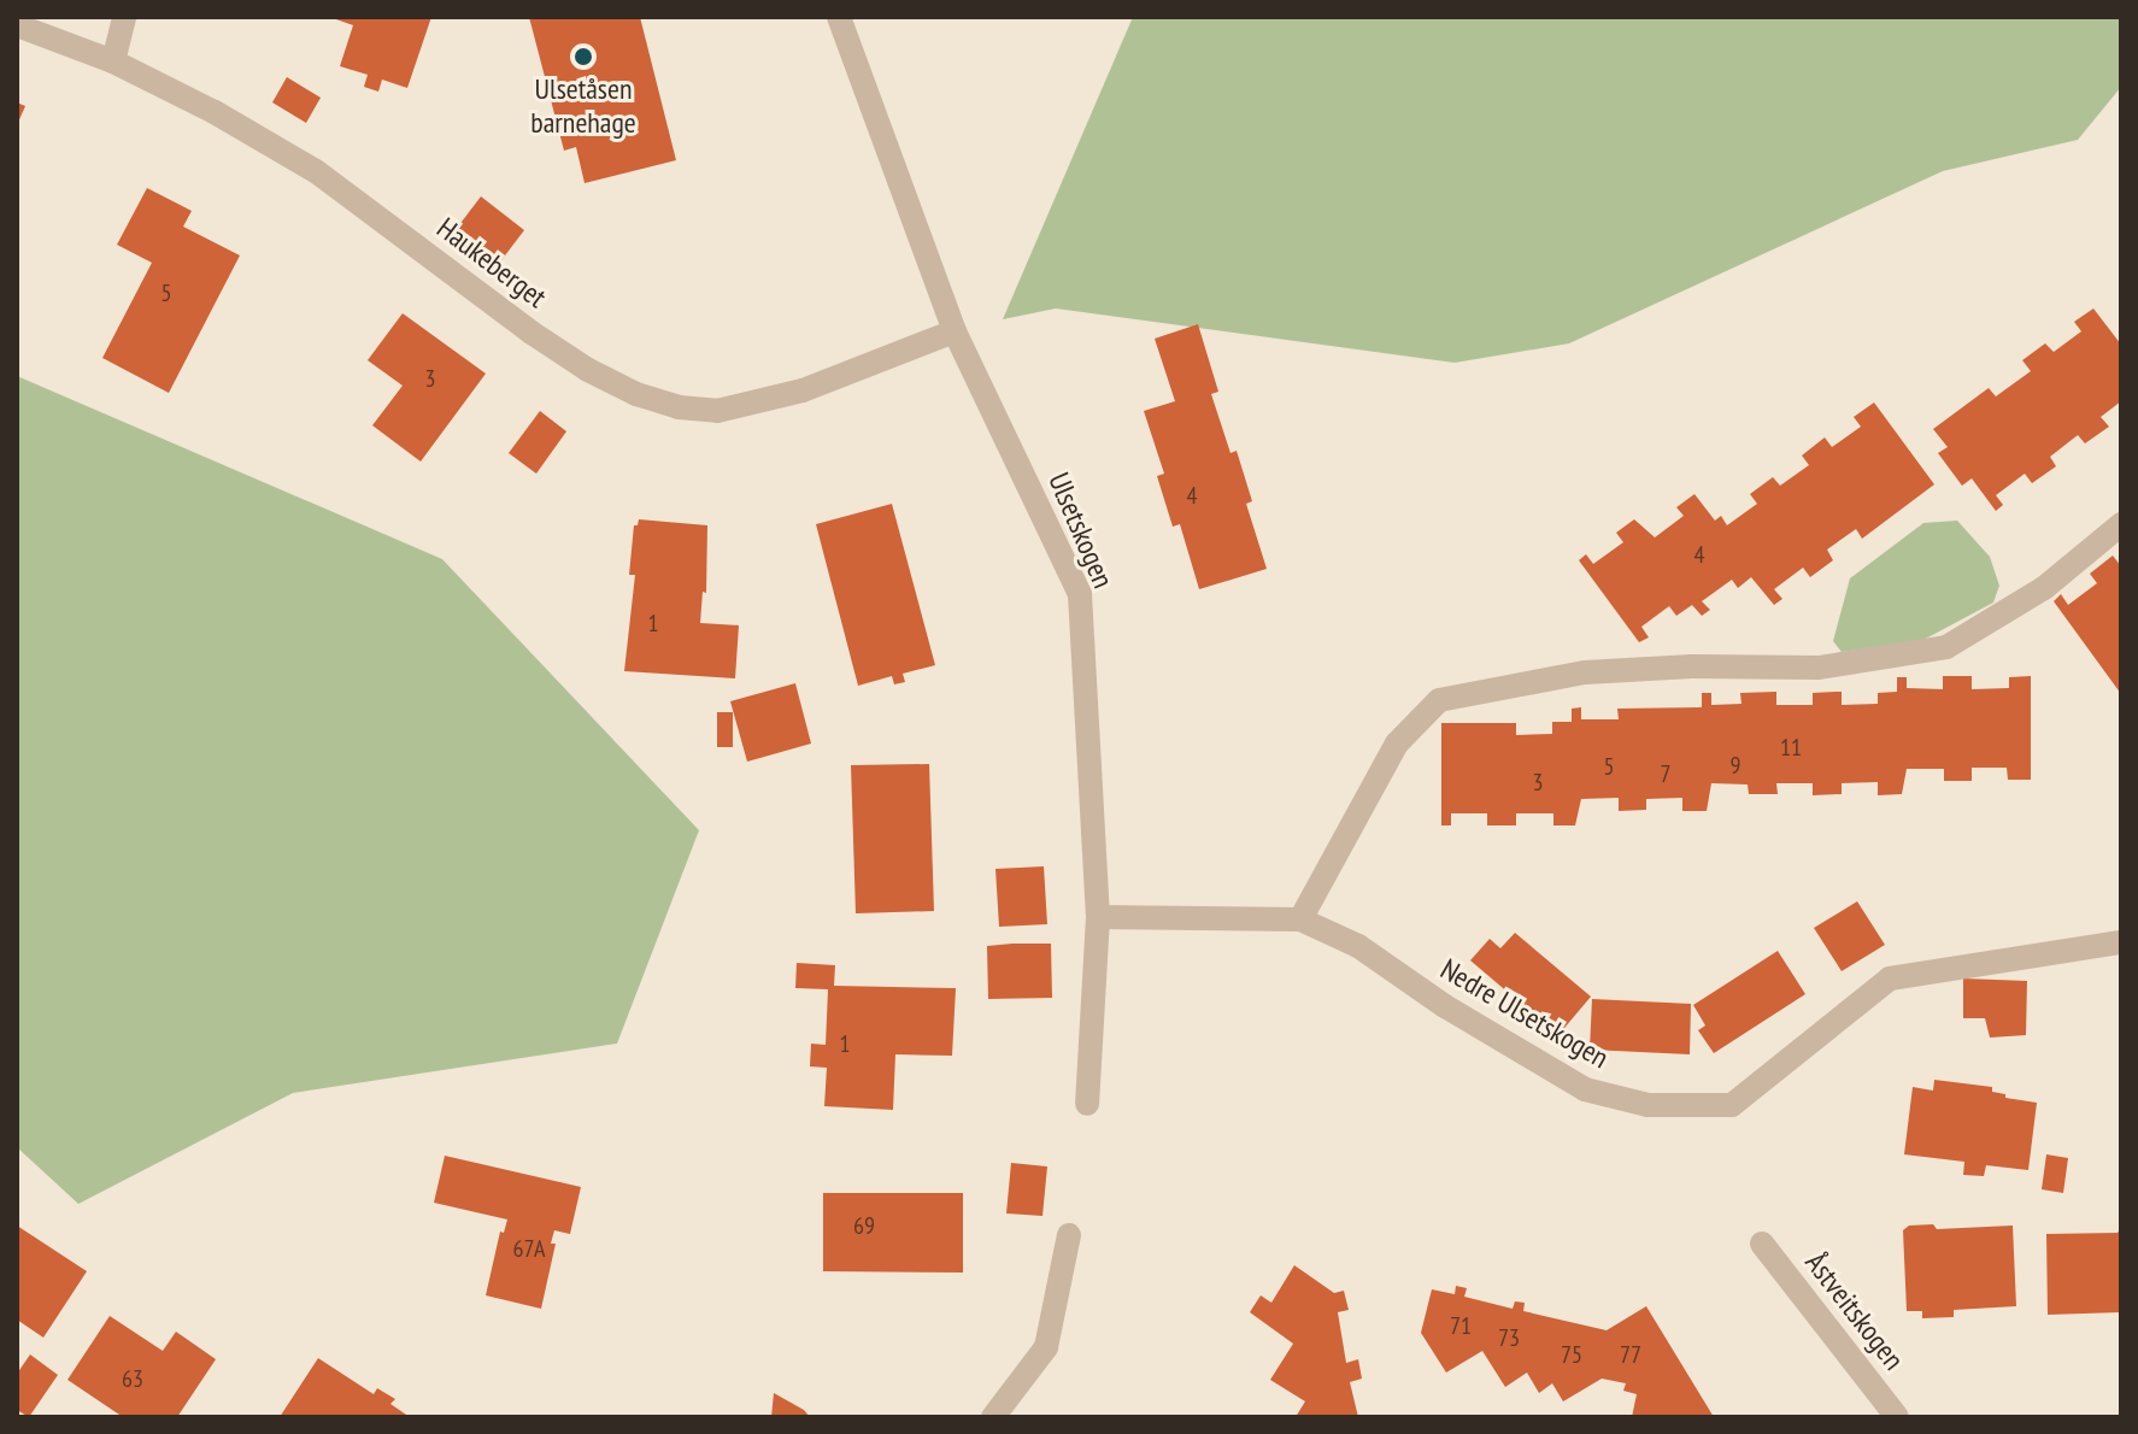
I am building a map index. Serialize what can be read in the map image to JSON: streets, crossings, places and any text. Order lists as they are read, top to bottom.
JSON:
{
  "streets": {
    "street": [
      "Haukeberget",
      "Ulsetskogen",
      "Nedre Ulsetskogen",
      "Åstveitskogen"
    ]
  },
  "crossings": [
    ["Haukeberget", "Ulsetskogen"],
    ["Ulsetskogen", "Nedre Ulsetskogen"]
  ],
  "places": ["Ulsetåsen barnehage"],
  "house_numbers": [
    "5",
    "3",
    "4",
    "4",
    "1",
    "11",
    "9",
    "5",
    "7",
    "3",
    "1",
    "69",
    "67A",
    "71",
    "73",
    "75",
    "77",
    "63"
  ]
}
